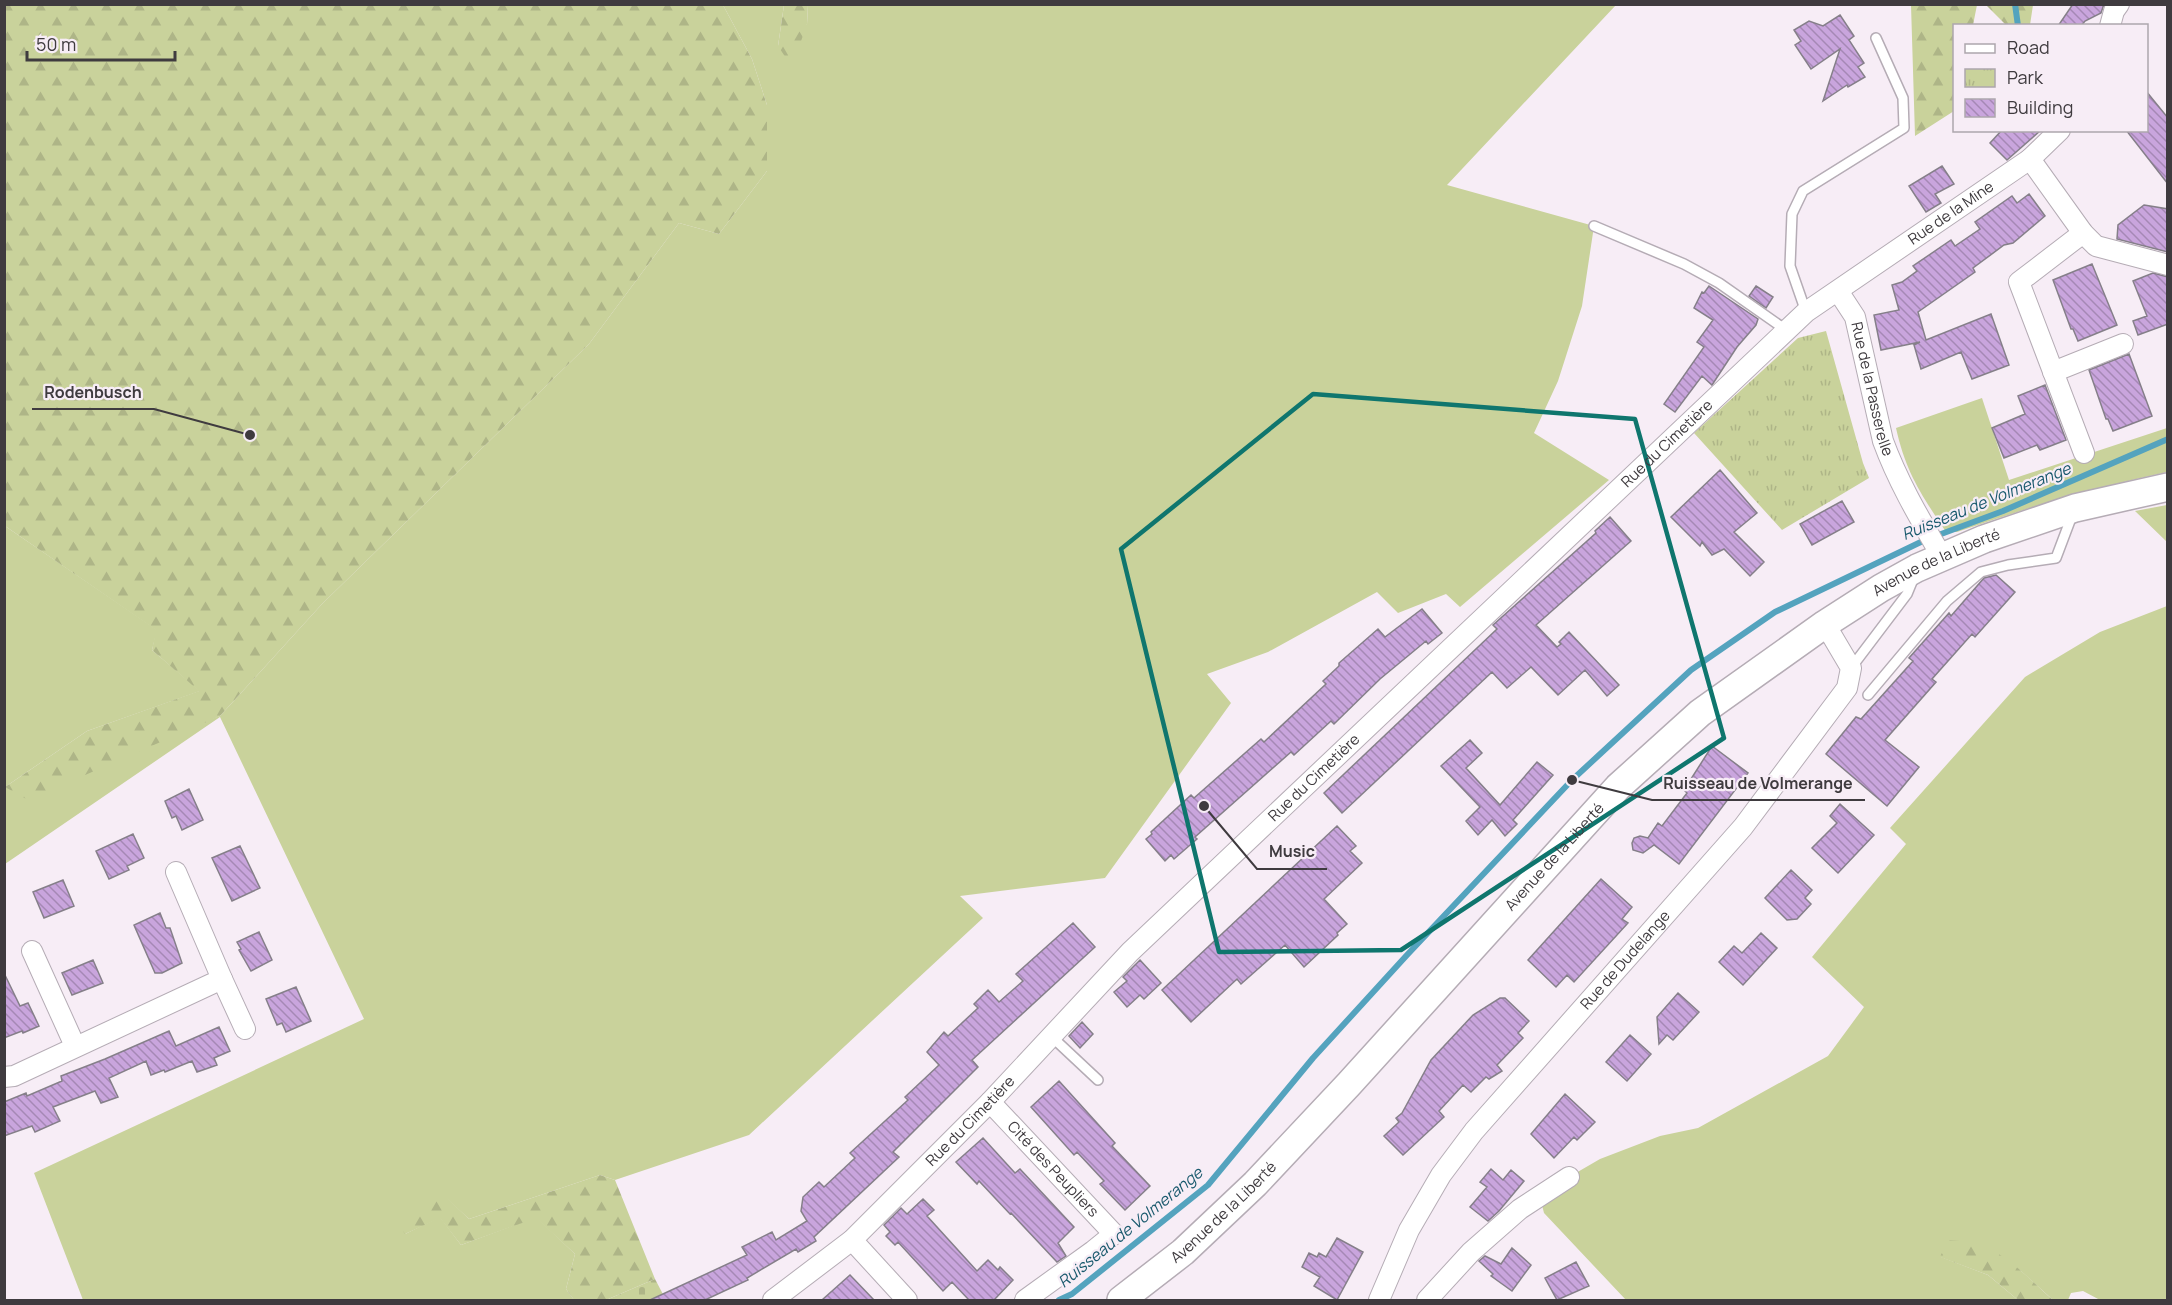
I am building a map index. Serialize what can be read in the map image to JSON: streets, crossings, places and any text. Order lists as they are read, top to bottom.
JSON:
{
  "streets": {
    "main road": ["Avenue de la Liberté"],
    "street": [
      "Rue de la Mine",
      "Rue de la Passerelle",
      "Rue du Cimetière",
      "Rue de Dudelange",
      "Cité des Peupliers"
    ]
  },
  "crossings": [
    ["Rue de la Mine", "Rue de la Passerelle"],
    ["Rue de la Mine", "Rue du Cimetière"],
    ["Rue de la Passerelle", "Rue du Cimetière"],
    ["Rue de la Passerelle", "Avenue de la Liberté"],
    ["Rue du Cimetière", "Cité des Peupliers"]
  ],
  "water": ["Ruisseau de Volmerange"],
  "places": ["Rodenbusch", "Ruisseau de Volmerange", "Music"],
  "legend": ["Road", "Park", "Building"],
  "scale_bar": "50 m"
}
